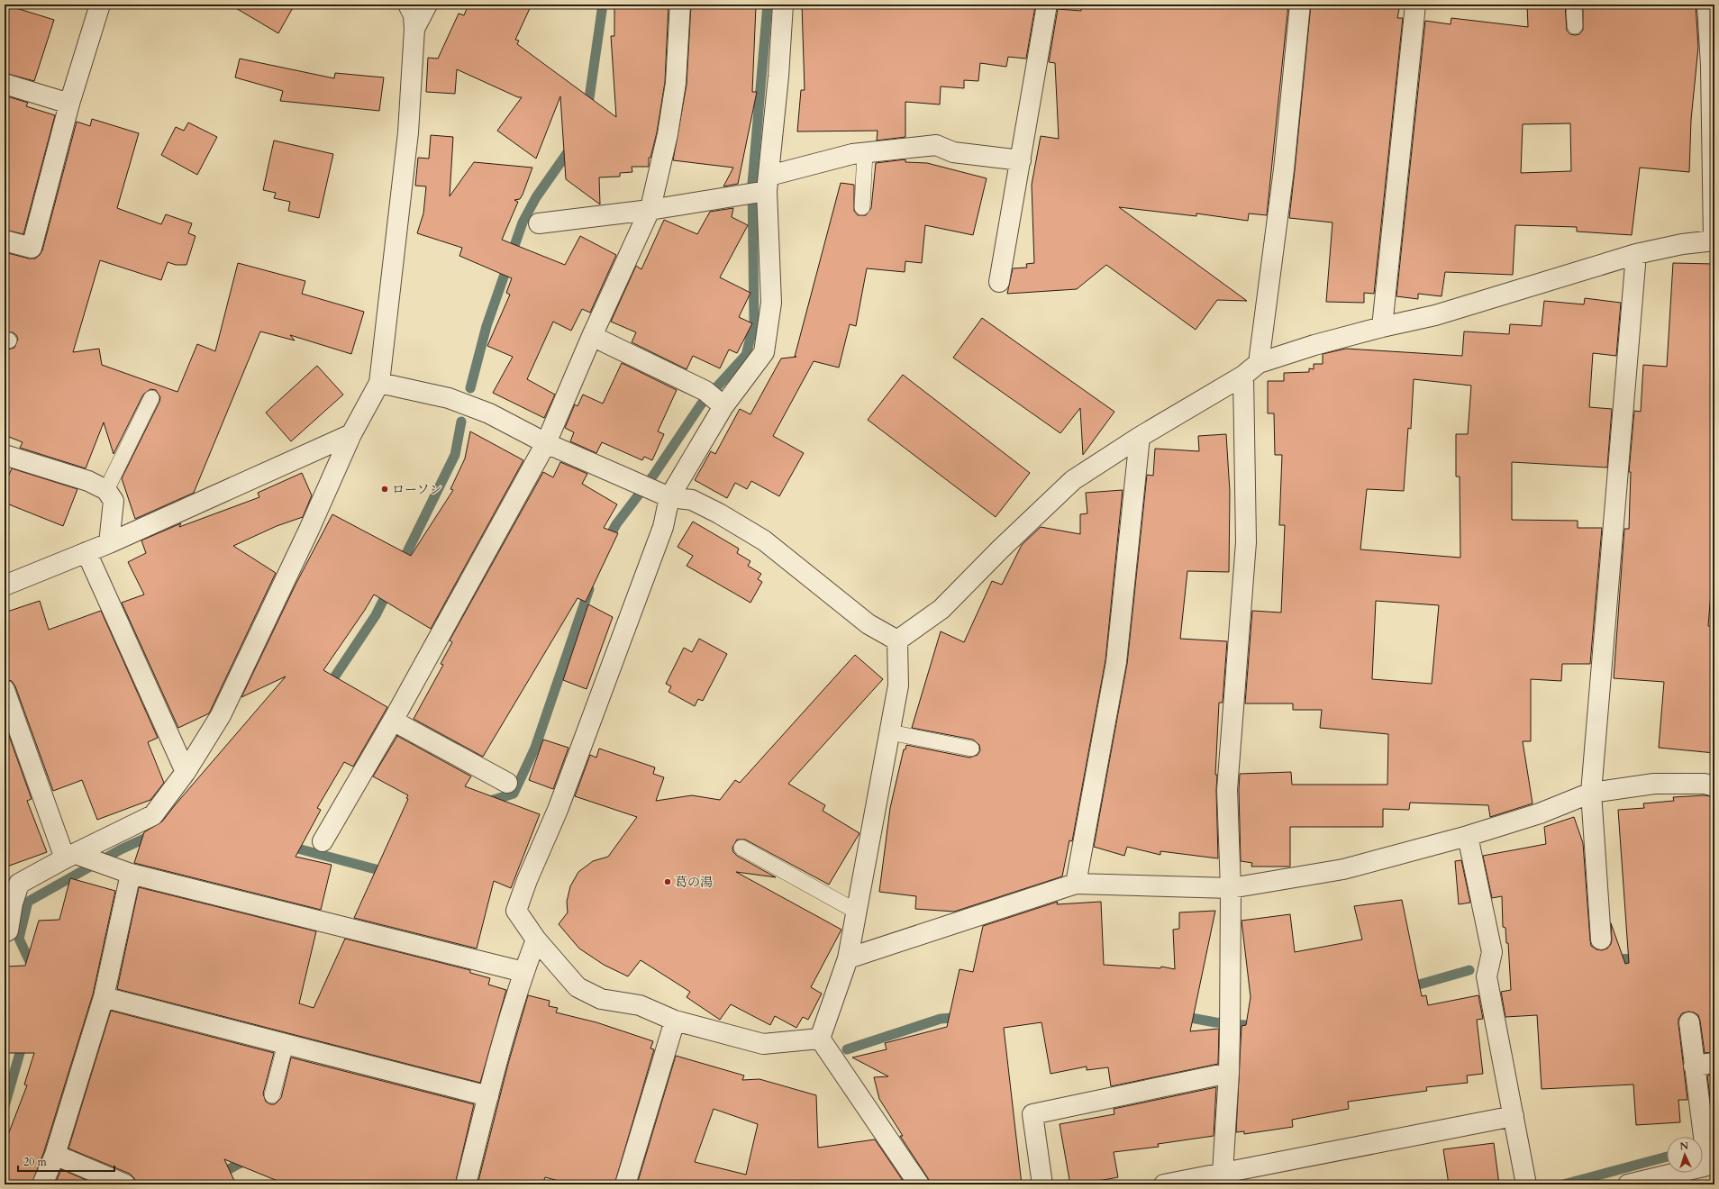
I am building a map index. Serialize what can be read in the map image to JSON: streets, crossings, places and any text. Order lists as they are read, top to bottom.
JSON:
{
  "places": ["ローソン", "葛の湯"],
  "scale_bar": "20 m",
  "north": "top"
}
